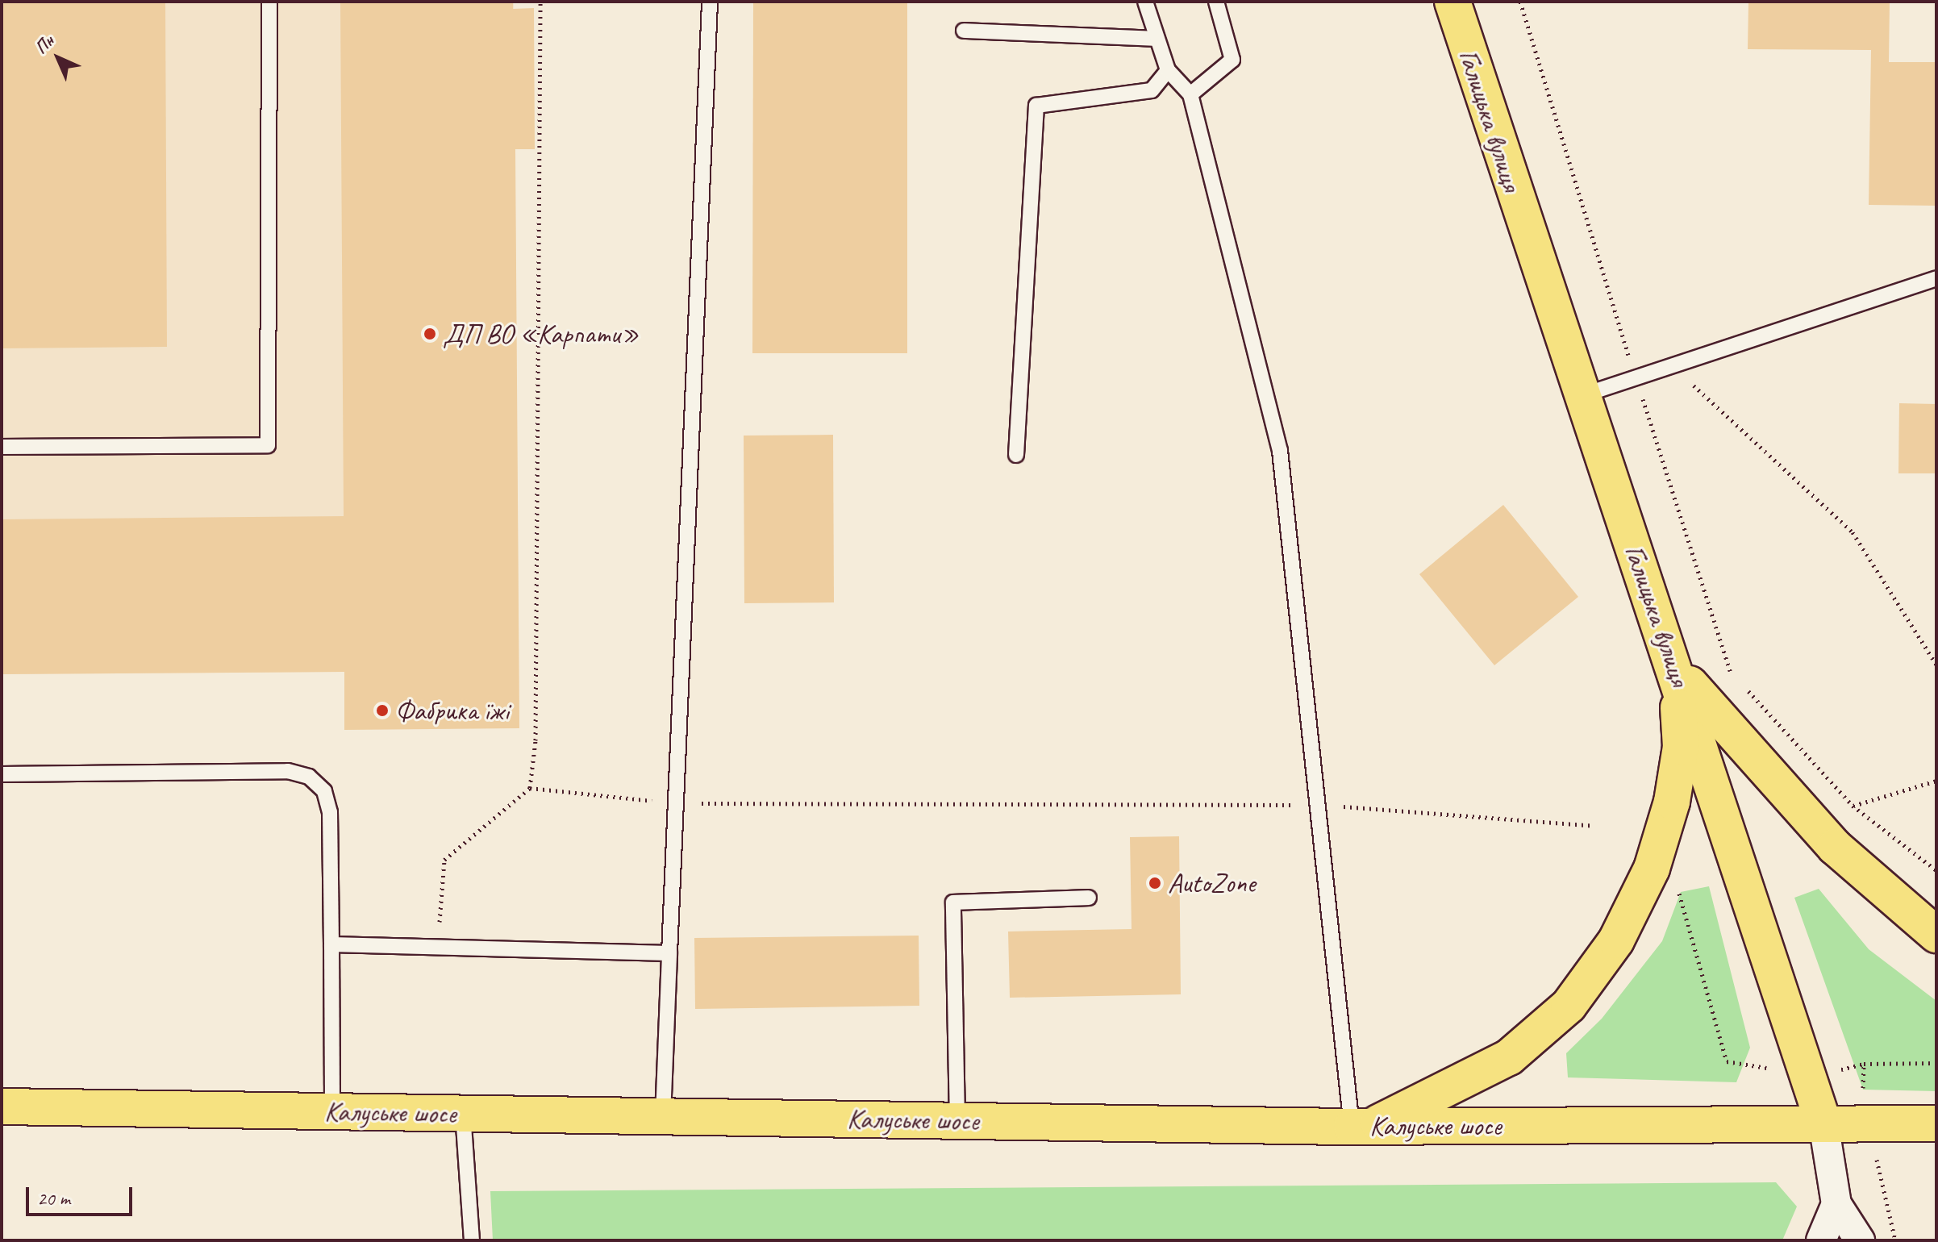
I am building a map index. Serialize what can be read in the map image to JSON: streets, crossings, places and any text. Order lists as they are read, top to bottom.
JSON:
{
  "streets": {
    "main road": ["Галицька вулиця", "Калуське шосе"]
  },
  "crossings": [
    ["Галицька вулиця", "Калуське шосе"]
  ],
  "places": ["ДП ВО «Карпати»", "Фабрика їжі", "AutoZone"],
  "scale_bar": "20 m",
  "north": "top left"
}
